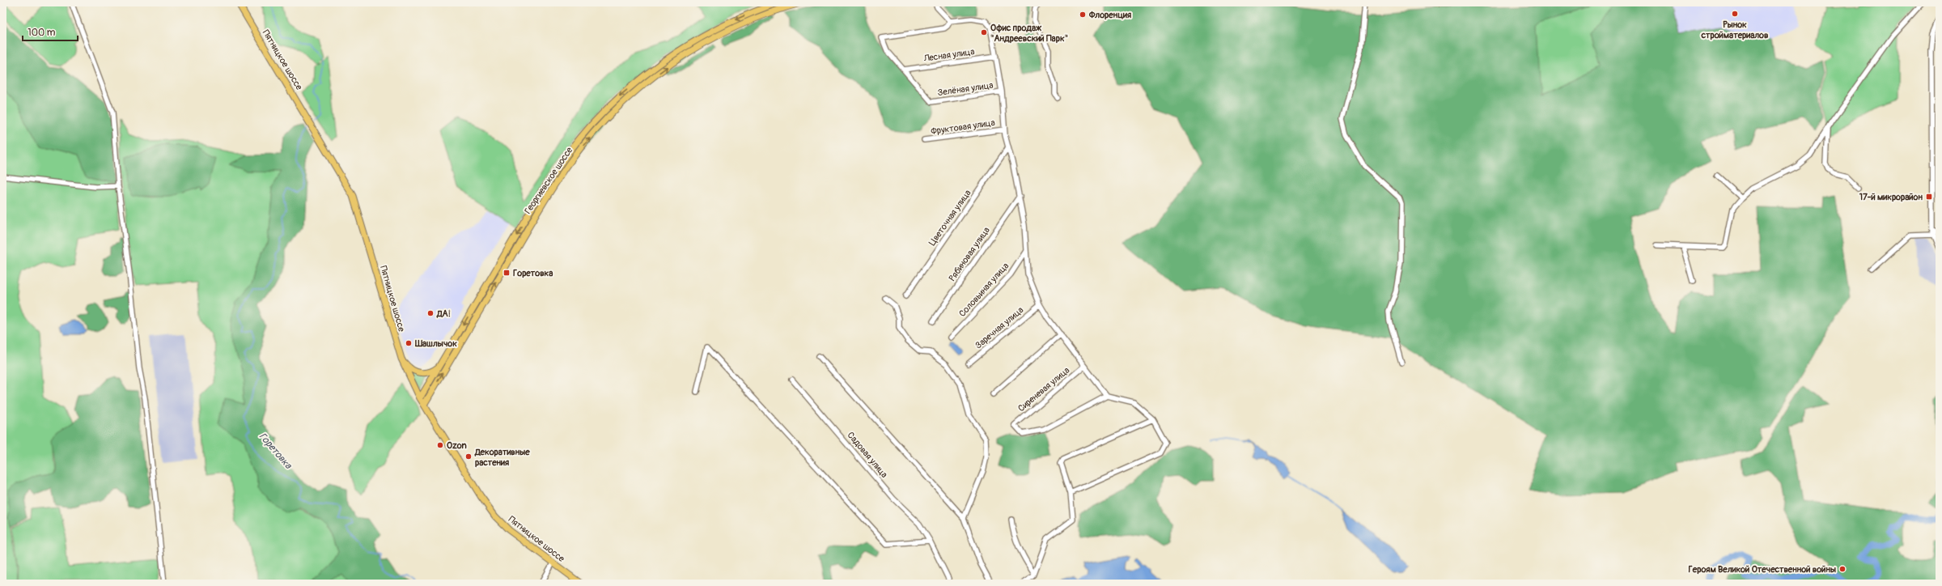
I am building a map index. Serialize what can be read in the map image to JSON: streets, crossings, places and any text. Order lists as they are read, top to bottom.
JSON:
{
  "streets": {
    "main road": ["Пятницкое шоссе", "Георгиевское шоссе"],
    "street": [
      "Лесная улица",
      "Зелёная улица",
      "Фруктовая улица",
      "Цветочная улица",
      "Рябиновая улица",
      "Соловьиная улица",
      "Заречная улица",
      "Сиреневая улица",
      "Садовая улица"
    ]
  },
  "crossings": [
    ["Лесная улица", "Зелёная улица"],
    ["Пятницкое шоссе", "Георгиевское шоссе"]
  ],
  "water": ["Горетовка"],
  "places": {
    "other": [
      "Рынок стройматериалов",
      "Флоренция",
      "Офис продаж \"Андреевский Парк\"",
      "ДА!",
      "Шашлычок",
      "Ozon",
      "Декоративные растения",
      "Героям Великой Отечественной войны"
    ],
    "transit": ["17-й микрорайон", "Горетовка"]
  },
  "scale_bar": "100 m"
}
